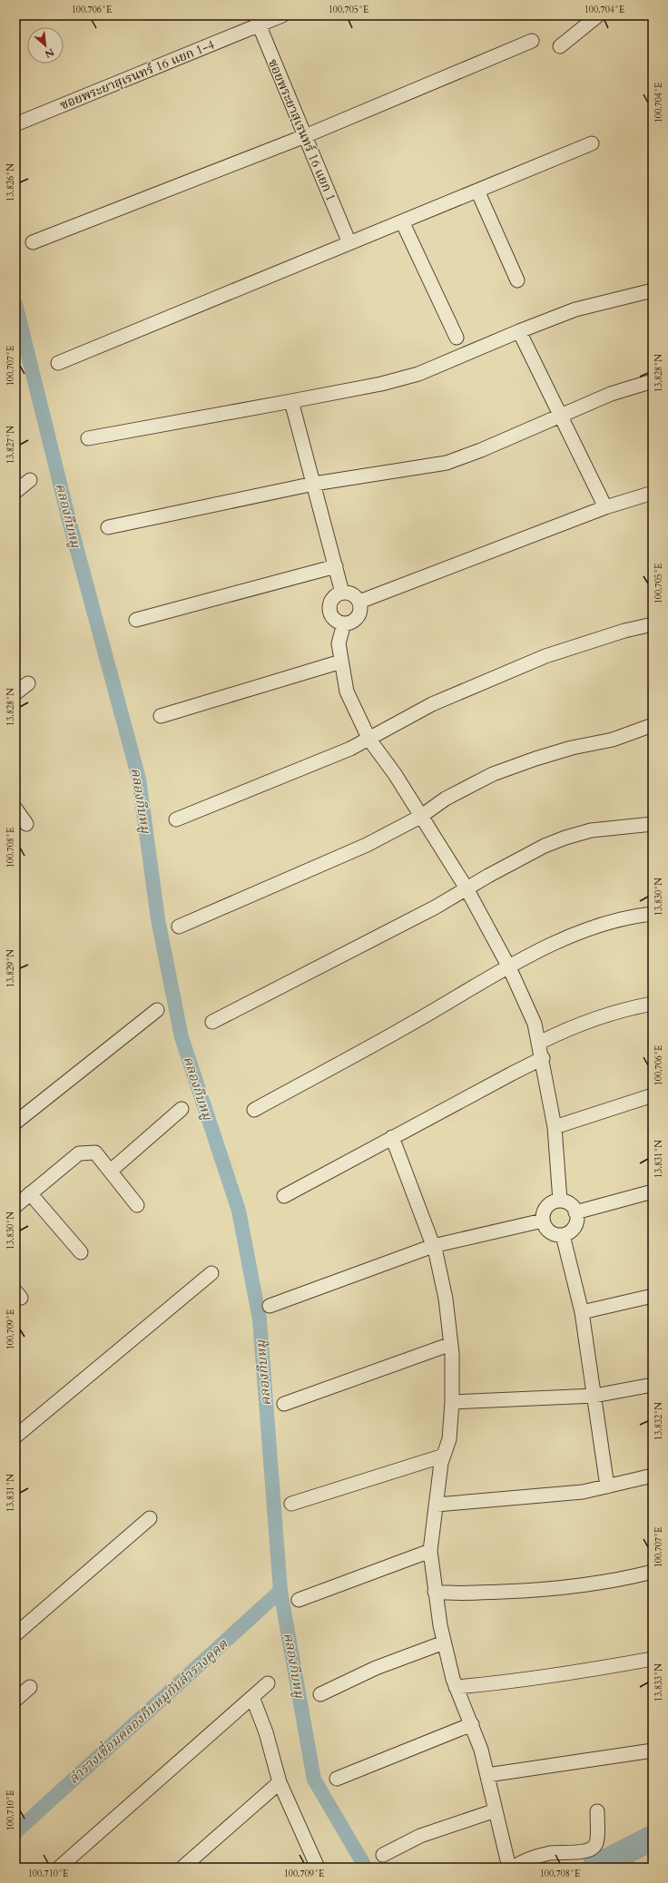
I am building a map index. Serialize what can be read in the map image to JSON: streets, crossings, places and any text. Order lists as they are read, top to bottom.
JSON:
{
  "streets": {
    "street": ["ซอยพระยาสุเรนทร์ 16 แยก 1-4", "ซอยพระยาสุเรนทร์ 16 แยก 1"]
  },
  "crossings": [
    ["ซอยพระยาสุเรนทร์ 16 แยก 1-4", "ซอยพระยาสุเรนทร์ 16 แยก 1"]
  ],
  "water": ["คลองกีบหมู", "ลำรางเชื่อมคลองกีบหมูกับลำรางคูคต"],
  "north": "bottom right",
  "coordinates": [
    "100.706°E",
    "100.705°E",
    "100.704°E",
    "13.826°N",
    "100.707°E",
    "13.828°N",
    "13.827°N",
    "100.708°E",
    "13.830°N",
    "13.829°N",
    "13.831°N",
    "100.709°E",
    "13.832°N",
    "13.833°N",
    "100.710°E"
  ]
}
